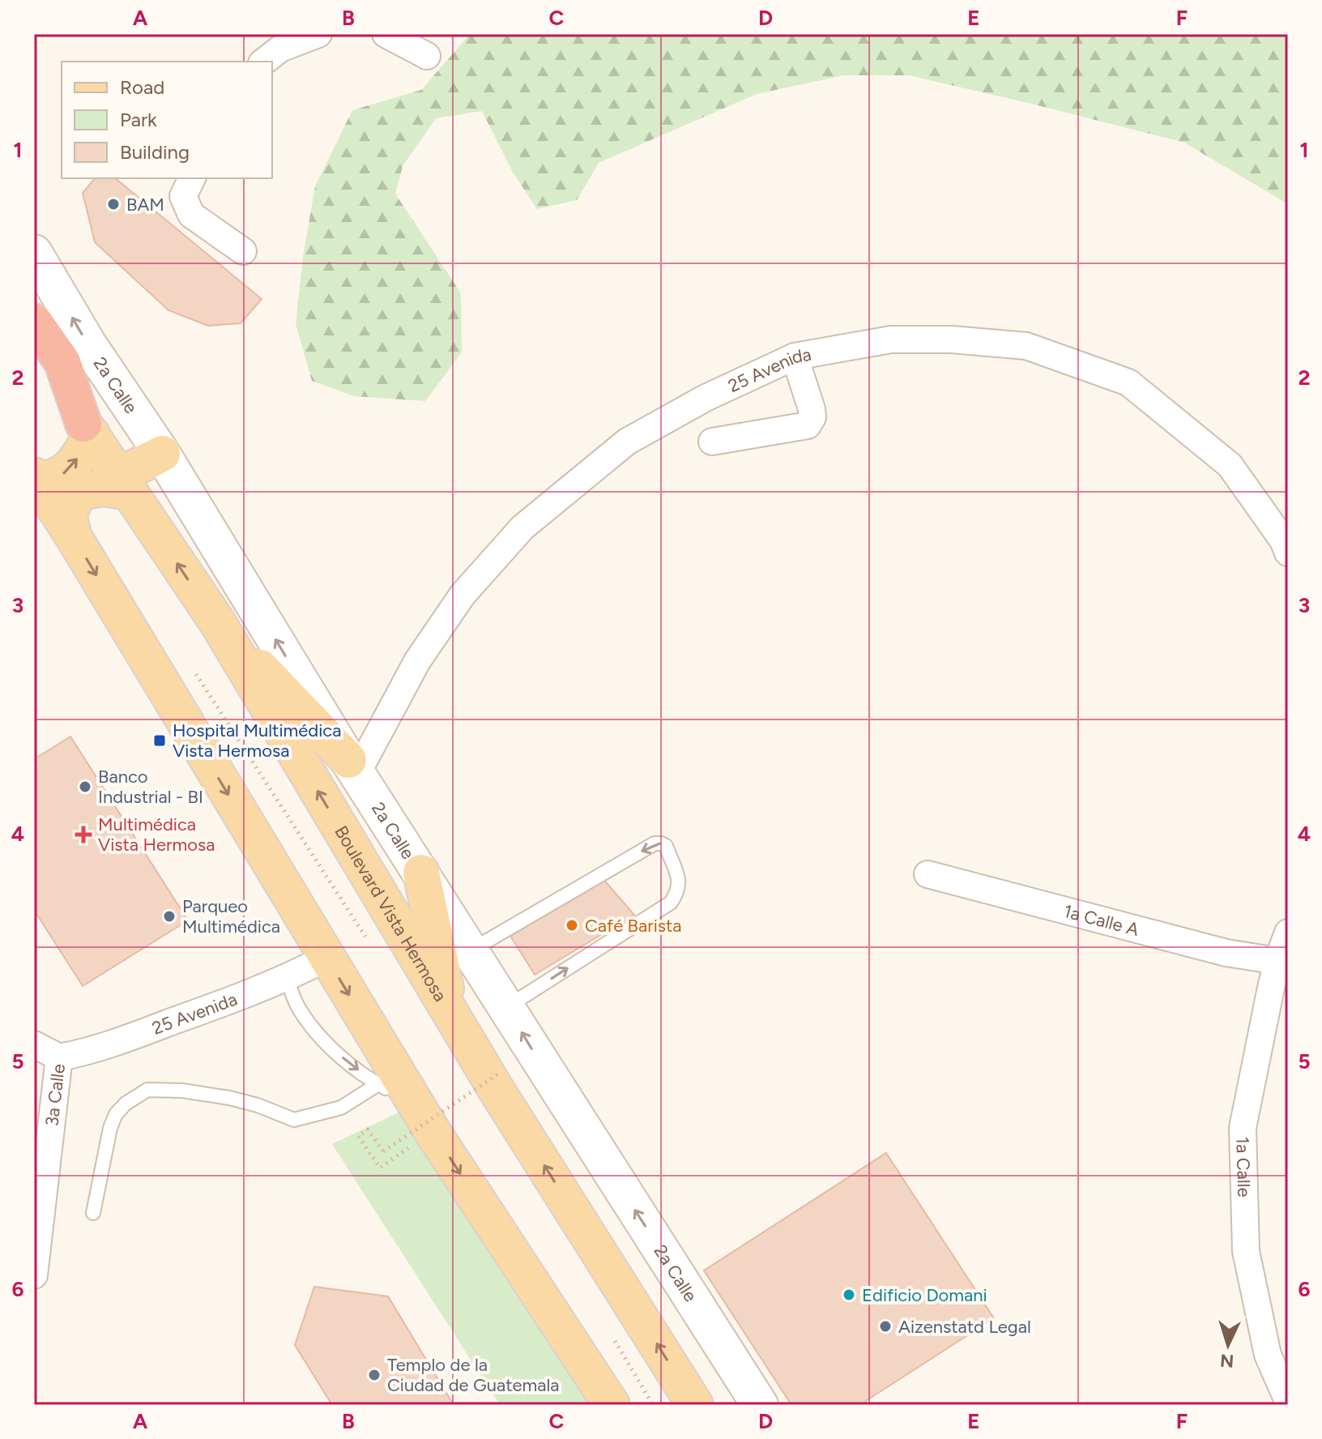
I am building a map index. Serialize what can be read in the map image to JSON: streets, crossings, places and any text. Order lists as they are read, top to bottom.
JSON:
{
  "streets": {
    "main road": ["Boulevard Vista Hermosa"],
    "street": [
      "25 Avenida",
      "2a Calle",
      "1a Calle A",
      "3a Calle",
      "1a Calle"
    ]
  },
  "crossings": [
    ["25 Avenida", "2a Calle"],
    ["25 Avenida", "3a Calle"],
    ["1a Calle A", "1a Calle"]
  ],
  "one_way": ["2a Calle"],
  "places": {
    "other": [
      "BAM",
      "Banco Industrial - BI",
      "Parqueo Multimédica",
      "Café Barista",
      "Edificio Domani",
      "Aizenstatd Legal",
      "Templo de la Ciudad de Guatemala"
    ],
    "transit": ["Hospital Multimédica Vista Hermosa"],
    "health": ["Multimédica Vista Hermosa"]
  },
  "legend": ["Road", "Park", "Building"],
  "north": "bottom",
  "grid": {
    "columns": [
      "A",
      "B",
      "C",
      "D",
      "E",
      "F"
    ],
    "rows": [
      "1",
      "2",
      "3",
      "4",
      "5",
      "6"
    ]
  }
}
